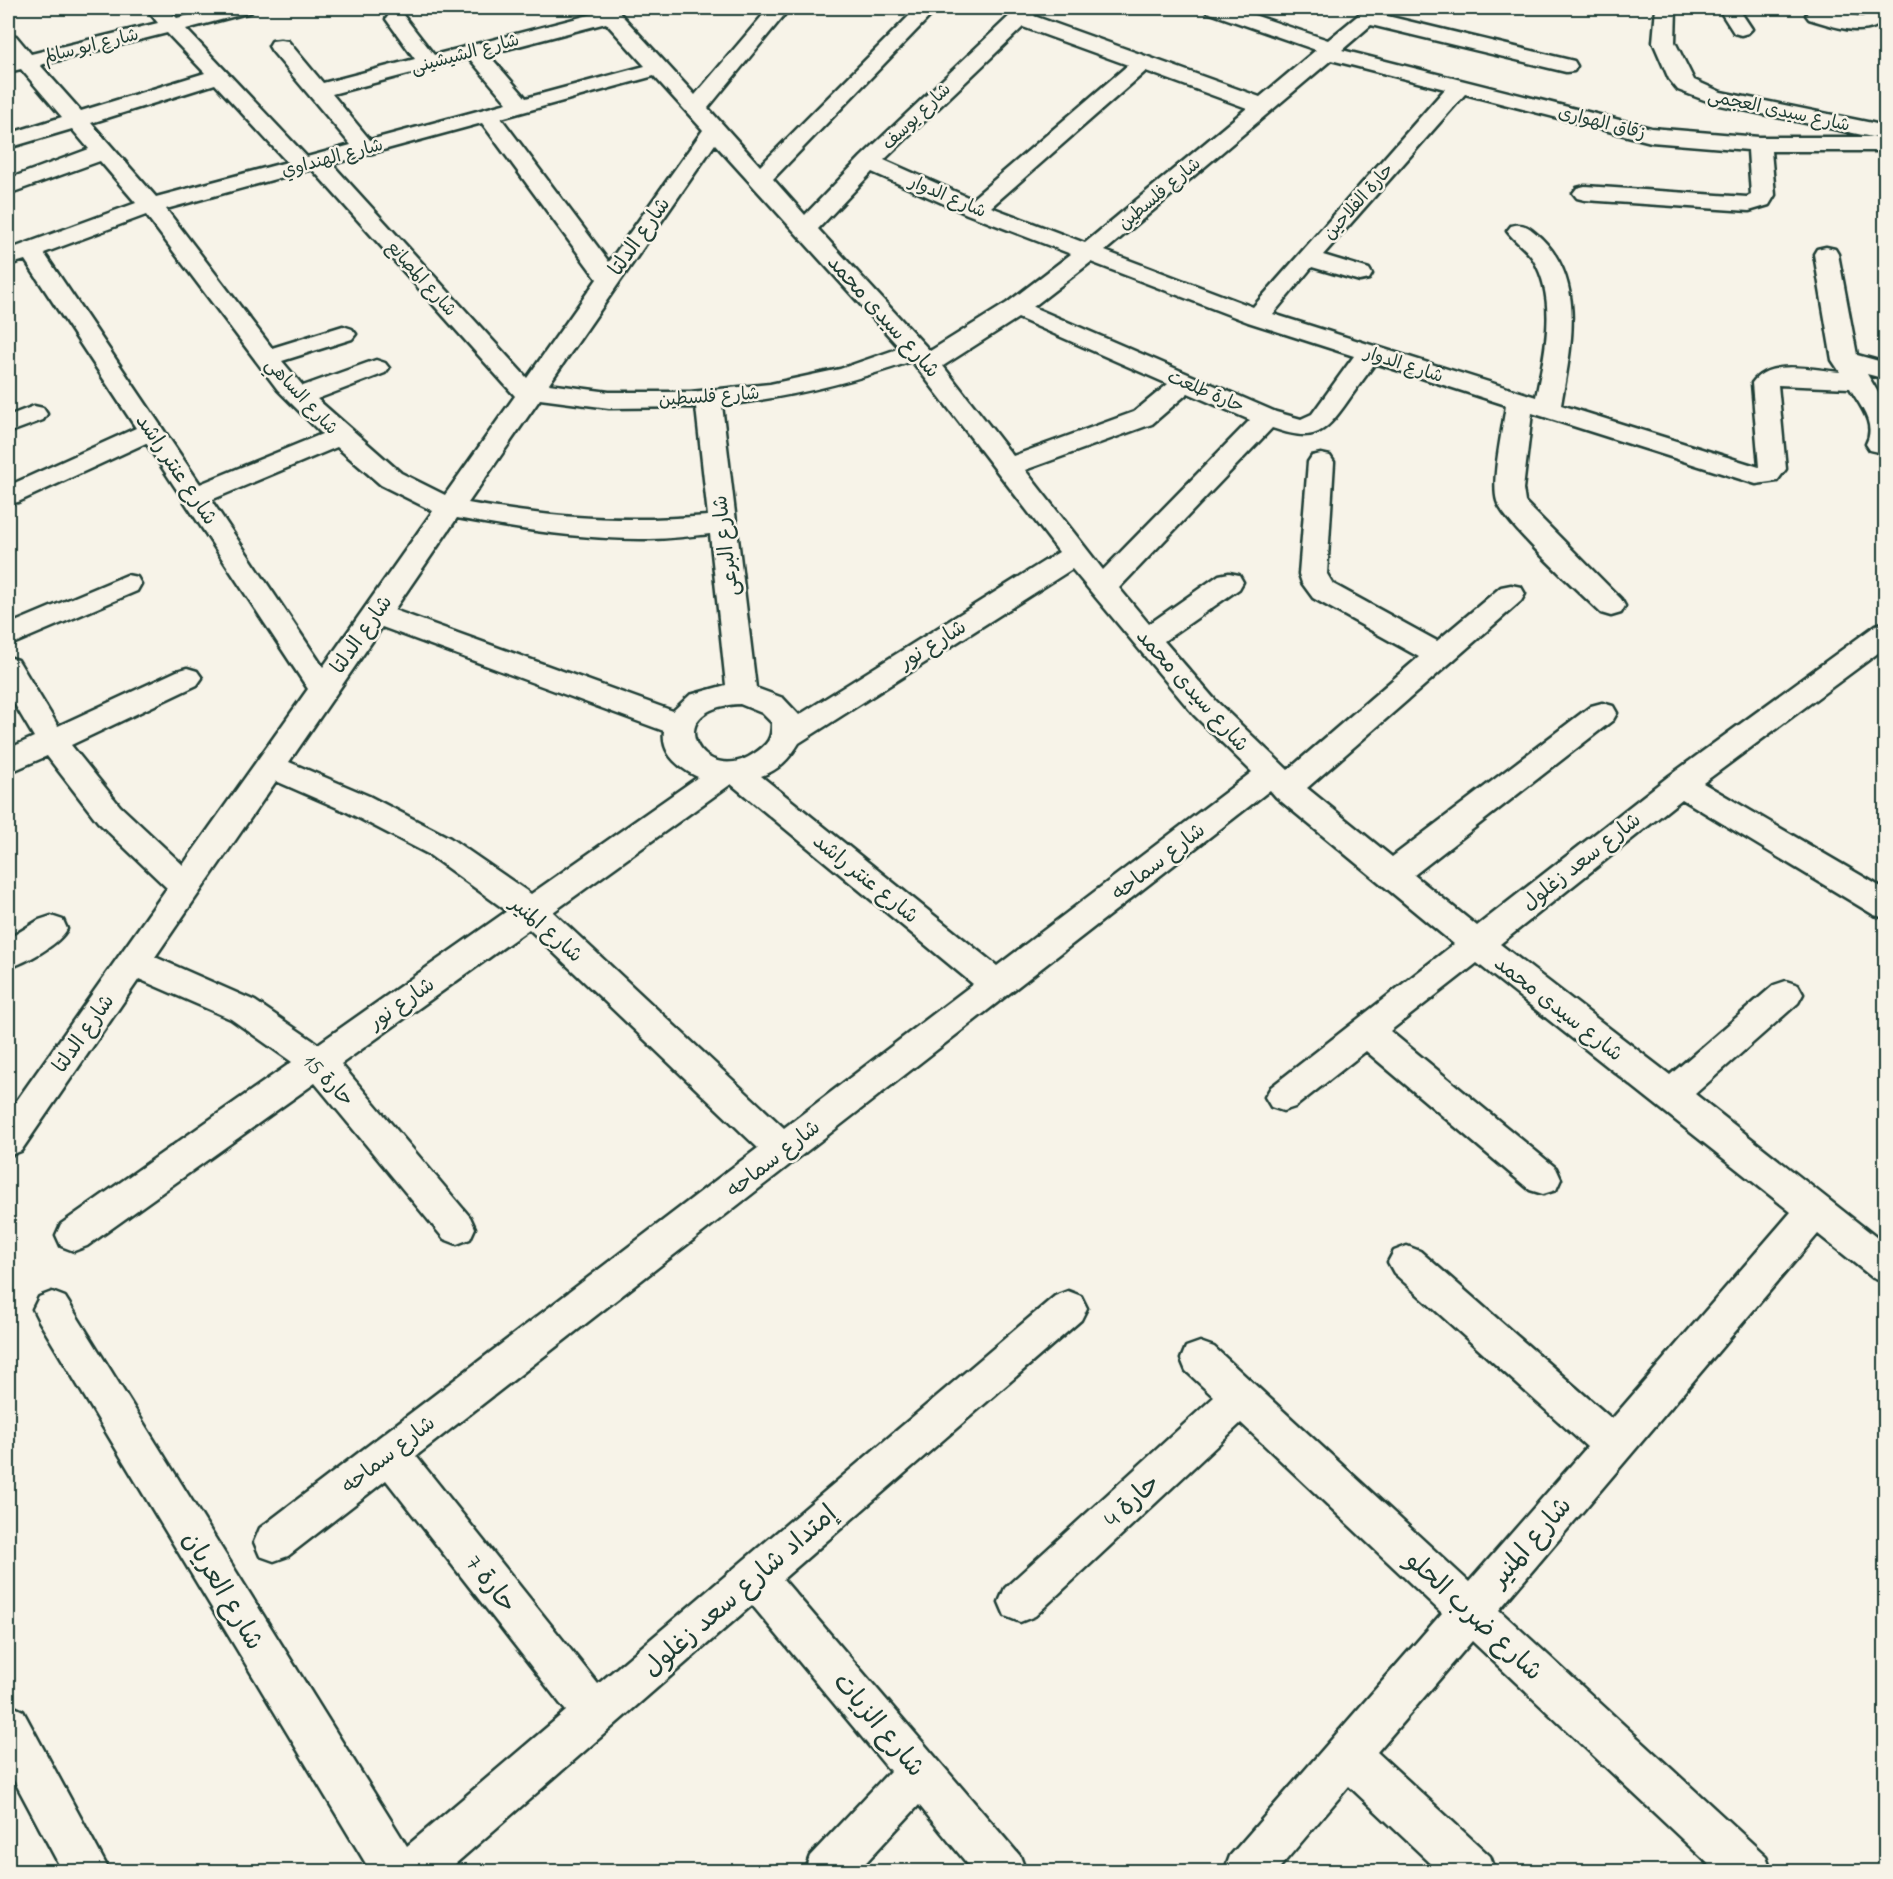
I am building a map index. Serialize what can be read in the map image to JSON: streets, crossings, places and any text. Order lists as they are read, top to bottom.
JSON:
{
  "streets": {
    "street": [
      "شارع ابو سالم",
      "شارع الشيشينى",
      "شارع سيدى العجمى",
      "شارع يوسف",
      "زقاق الهوارى",
      "شارع الهنداوي",
      "شارع فلسطين",
      "شارع الدوار",
      "حارة الفلاحين",
      "شارع الدلتا",
      "شارع المصانع",
      "شارع سيدى محمد",
      "حارة طلعت",
      "شارع الساهي",
      "شارع عنتر راشد",
      "شارع البرعى",
      "شارع نور",
      "شارع سماحه",
      "شارع سعد زغلول",
      "شارع المنير",
      "حارة 15",
      "حارة 4",
      "حارة 7",
      "شارع العريان",
      "إمتداد شارع سعد زغلول",
      "شارع ضرب الحلو",
      "شارع الزيات"
    ]
  },
  "crossings": [
    ["شارع ابو سالم", "شارع المصانع"],
    ["شارع ابو سالم", "شارع الساهي"],
    ["شارع الشيشينى", "شارع سيدى محمد"],
    ["شارع يوسف", "شارع الدوار"],
    ["شارع يوسف", "شارع سيدى محمد"],
    ["زقاق الهوارى", "شارع فلسطين"],
    ["زقاق الهوارى", "حارة الفلاحين"],
    ["شارع الهنداوي", "شارع المصانع"],
    ["شارع الهنداوي", "شارع سيدى محمد"],
    ["شارع الهنداوي", "شارع الساهي"],
    ["شارع الهنداوي", "شارع عنتر راشد"],
    ["شارع فلسطين", "شارع الدوار"],
    ["شارع فلسطين", "شارع الدلتا"],
    ["شارع فلسطين", "شارع المصانع"],
    ["شارع فلسطين", "شارع سيدى محمد"],
    ["شارع فلسطين", "حارة طلعت"],
    ["شارع فلسطين", "شارع البرعى"],
    ["شارع الدوار", "حارة الفلاحين"],
    ["شارع الدوار", "حارة طلعت"],
    ["شارع الدلتا", "شارع المصانع"],
    ["شارع الدلتا", "شارع سيدى محمد"],
    ["شارع الدلتا", "شارع الساهي"],
    ["شارع الدلتا", "شارع عنتر راشد"],
    ["شارع الدلتا", "شارع المنير"],
    ["شارع الدلتا", "حارة 15"],
    ["شارع سيدى محمد", "شارع نور"],
    ["شارع سيدى محمد", "شارع سماحه"],
    ["شارع سيدى محمد", "شارع سعد زغلول"],
    ["شارع سيدى محمد", "شارع المنير"],
    ["شارع الساهي", "شارع البرعى"],
    ["شارع عنتر راشد", "شارع البرعى"],
    ["شارع عنتر راشد", "شارع نور"],
    ["شارع عنتر راشد", "شارع سماحه"],
    ["شارع البرعى", "شارع نور"],
    ["شارع نور", "شارع المنير"],
    ["شارع نور", "حارة 15"],
    ["شارع سماحه", "شارع المنير"],
    ["شارع سماحه", "حارة 7"],
    ["شارع المنير", "شارع ضرب الحلو"],
    ["حارة 4", "شارع ضرب الحلو"],
    ["حارة 7", "إمتداد شارع سعد زغلول"],
    ["إمتداد شارع سعد زغلول", "شارع الزيات"]
  ]
}
